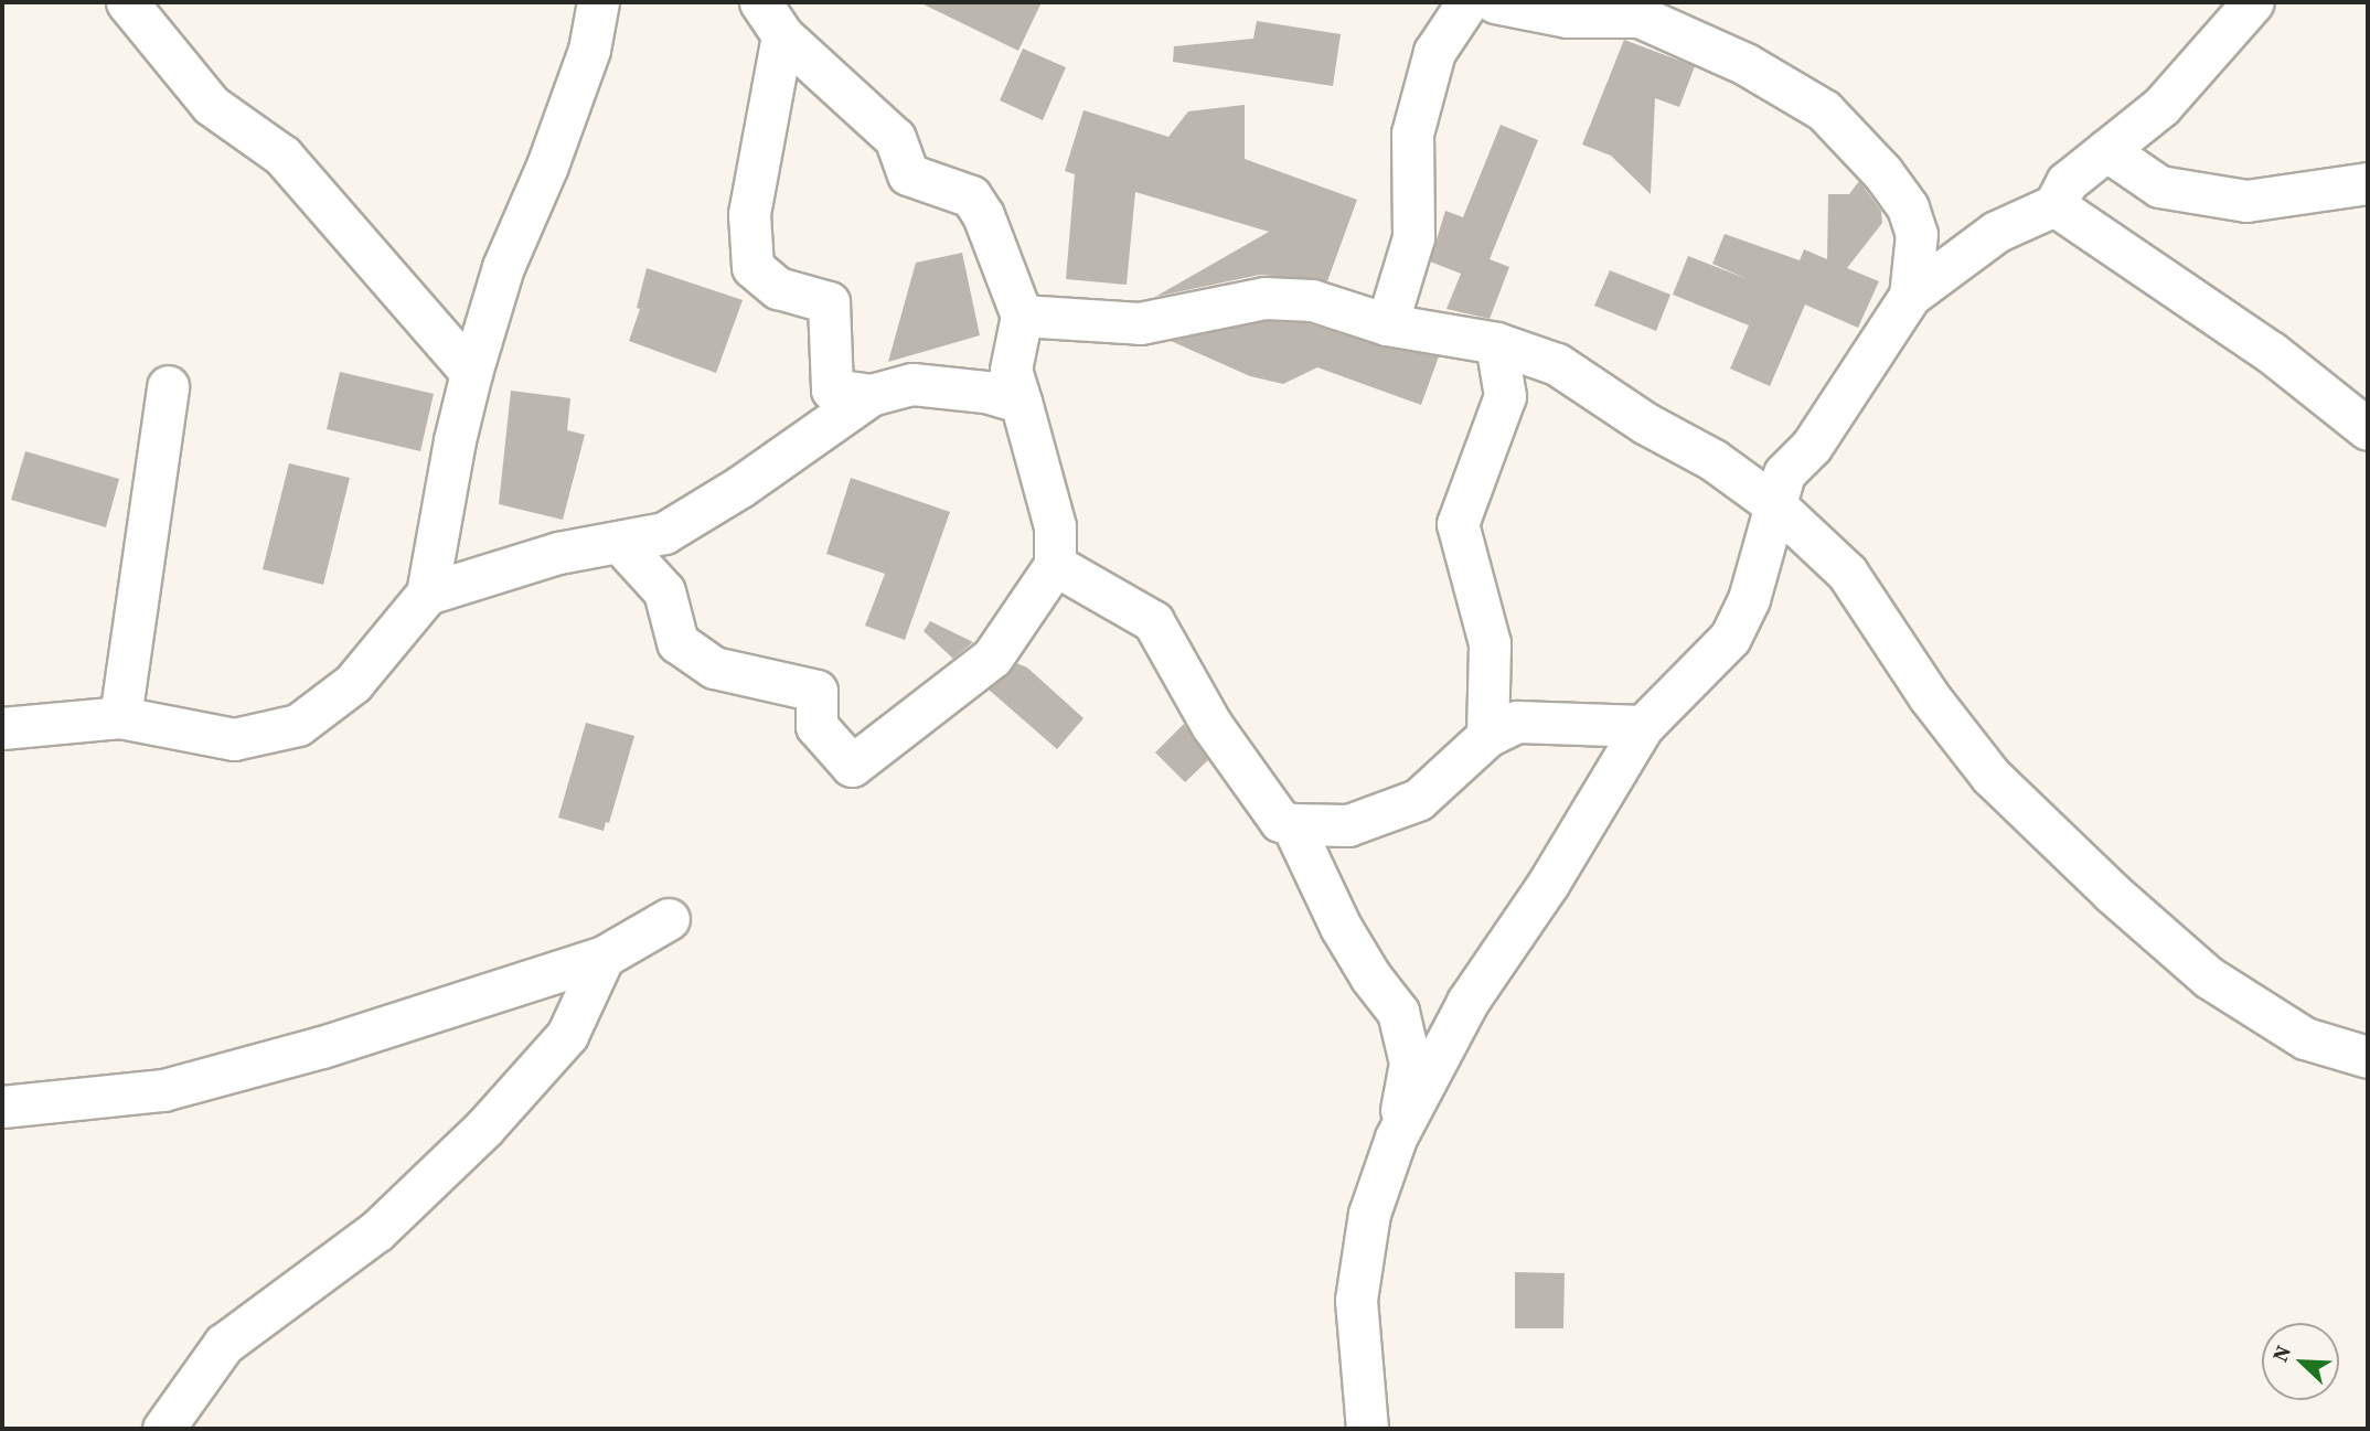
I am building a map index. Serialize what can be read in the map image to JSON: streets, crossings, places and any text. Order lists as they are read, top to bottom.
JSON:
{
  "north": "top left"
}
